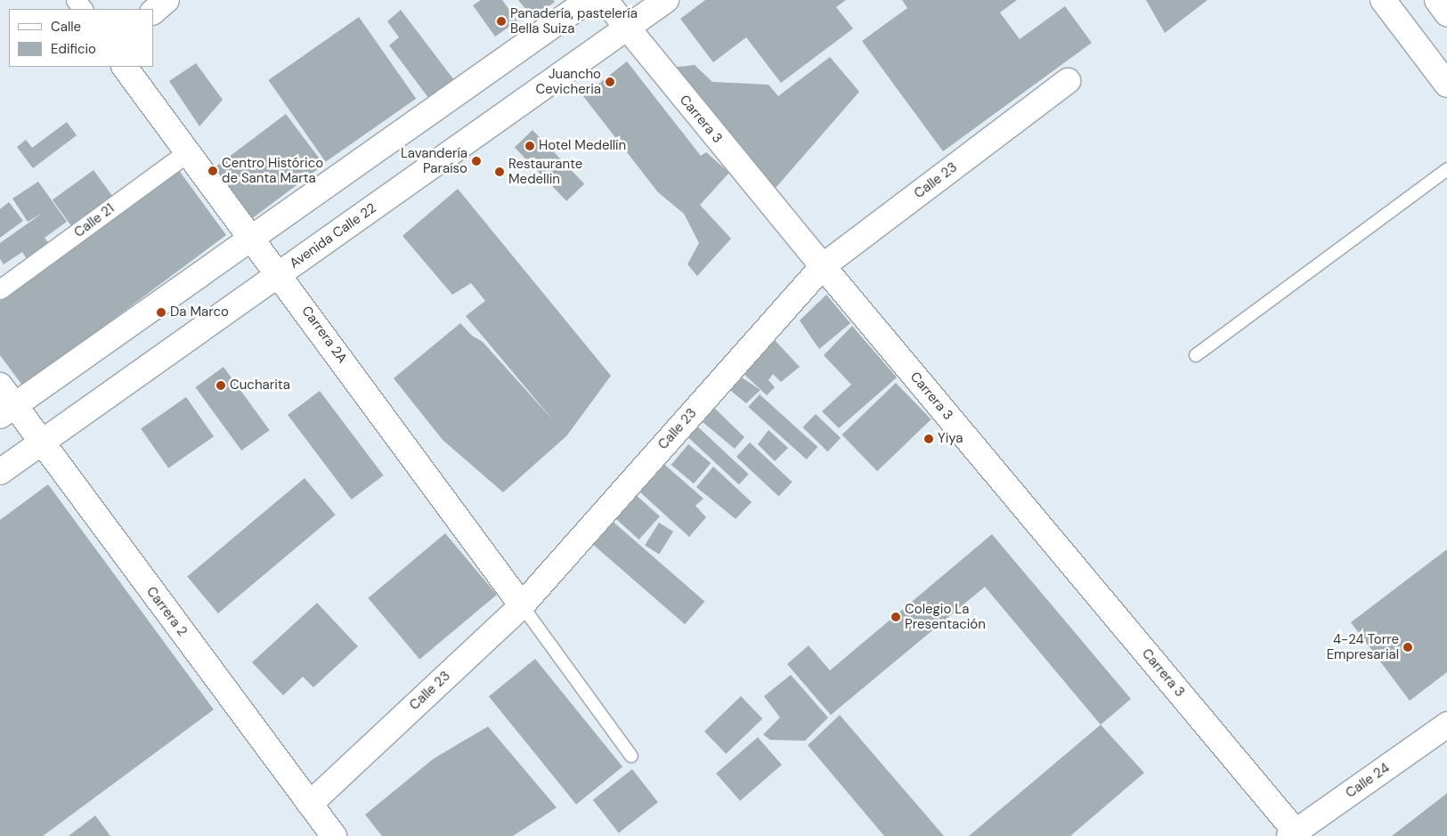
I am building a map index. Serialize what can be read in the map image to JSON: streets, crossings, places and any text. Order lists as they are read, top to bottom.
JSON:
{
  "streets": {
    "street": [
      "Carrera 3",
      "Calle 23",
      "Calle 21",
      "Avenida Calle 22",
      "Carrera 2A",
      "Carrera 2",
      "Calle 24"
    ]
  },
  "crossings": [
    ["Carrera 3", "Calle 23"],
    ["Carrera 3", "Avenida Calle 22"],
    ["Carrera 3", "Calle 24"],
    ["Calle 23", "Carrera 2A"],
    ["Calle 23", "Carrera 2"],
    ["Calle 21", "Carrera 2A"],
    ["Avenida Calle 22", "Carrera 2A"],
    ["Avenida Calle 22", "Carrera 2"]
  ],
  "places": [
    "Panadería, pastelería Bella Suiza",
    "Juancho Cevicheria",
    "Hotel Medellín",
    "Lavandería Paraíso",
    "Centro Histórico de Santa Marta",
    "Restaurante Medellin",
    "Da Marco",
    "Cucharita",
    "Yiya",
    "Colegio La Presentación",
    "4-24 Torre Empresarial"
  ],
  "legend": ["Calle", "Edificio"]
}
